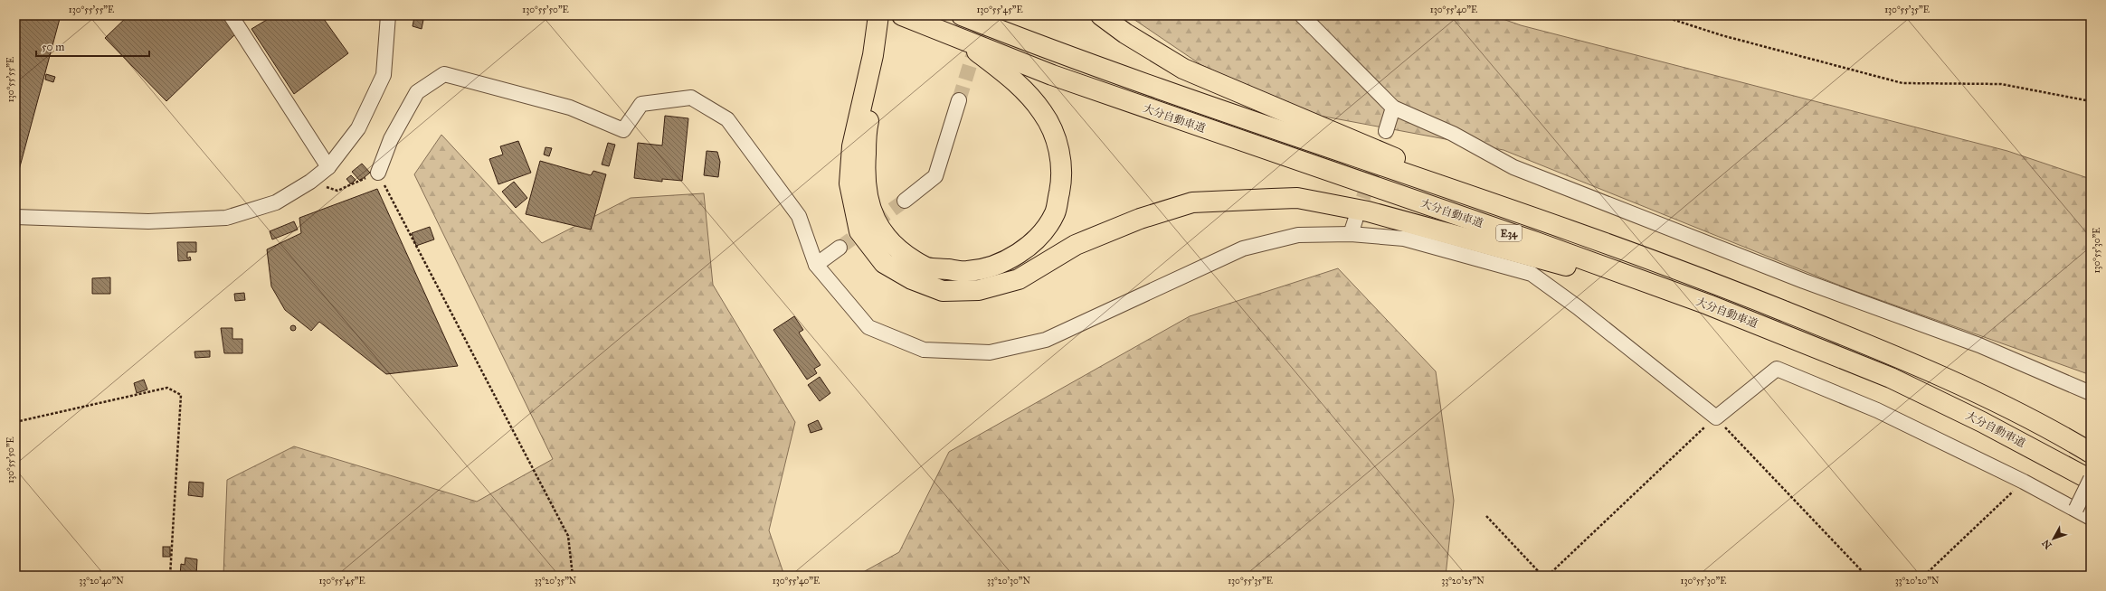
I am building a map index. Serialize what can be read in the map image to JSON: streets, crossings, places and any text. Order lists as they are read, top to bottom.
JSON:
{
  "streets": {
    "highway": ["大分自動車道", "E34"]
  },
  "scale_bar": "50 m",
  "north": "bottom left",
  "coordinates": [
    "130°55'55\"E",
    "130°55'50\"E",
    "130°55'45\"E",
    "130°55'40\"E",
    "130°55'35\"E",
    "130°55'30\"E",
    "33°20'40\"N",
    "33°20'35\"N",
    "33°20'30\"N",
    "33°20'25\"N",
    "33°20'20\"N"
  ]
}
